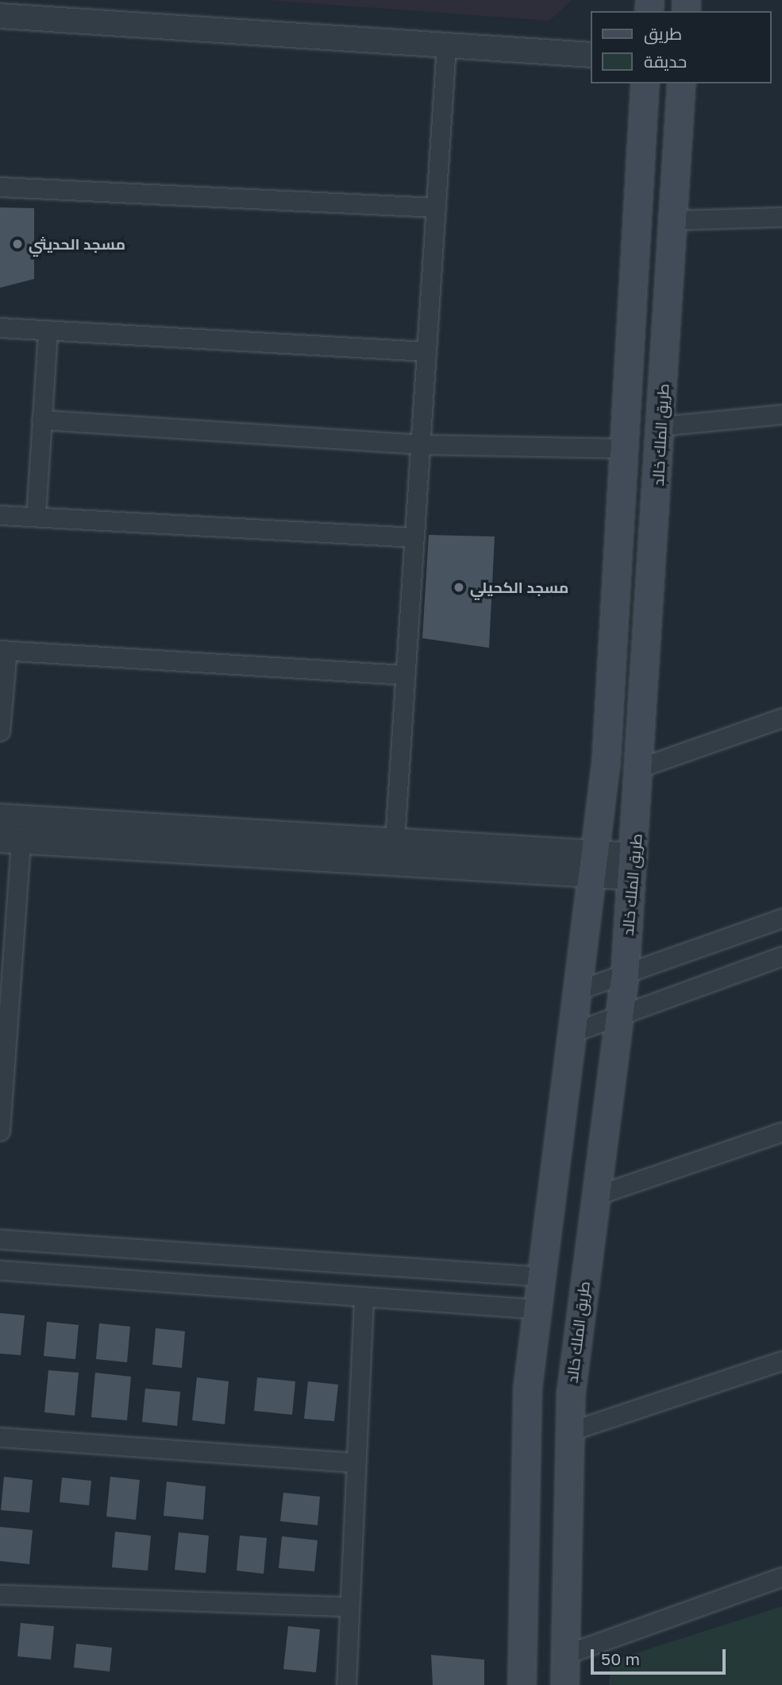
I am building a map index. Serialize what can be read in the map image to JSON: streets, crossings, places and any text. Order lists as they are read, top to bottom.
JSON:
{
  "streets": {
    "main road": ["طريق الملك خالد"]
  },
  "places": ["مسجد الحديثي", "مسجد الكحيلي"],
  "legend": ["طريق", "حديقة"],
  "scale_bar": "50 m"
}
